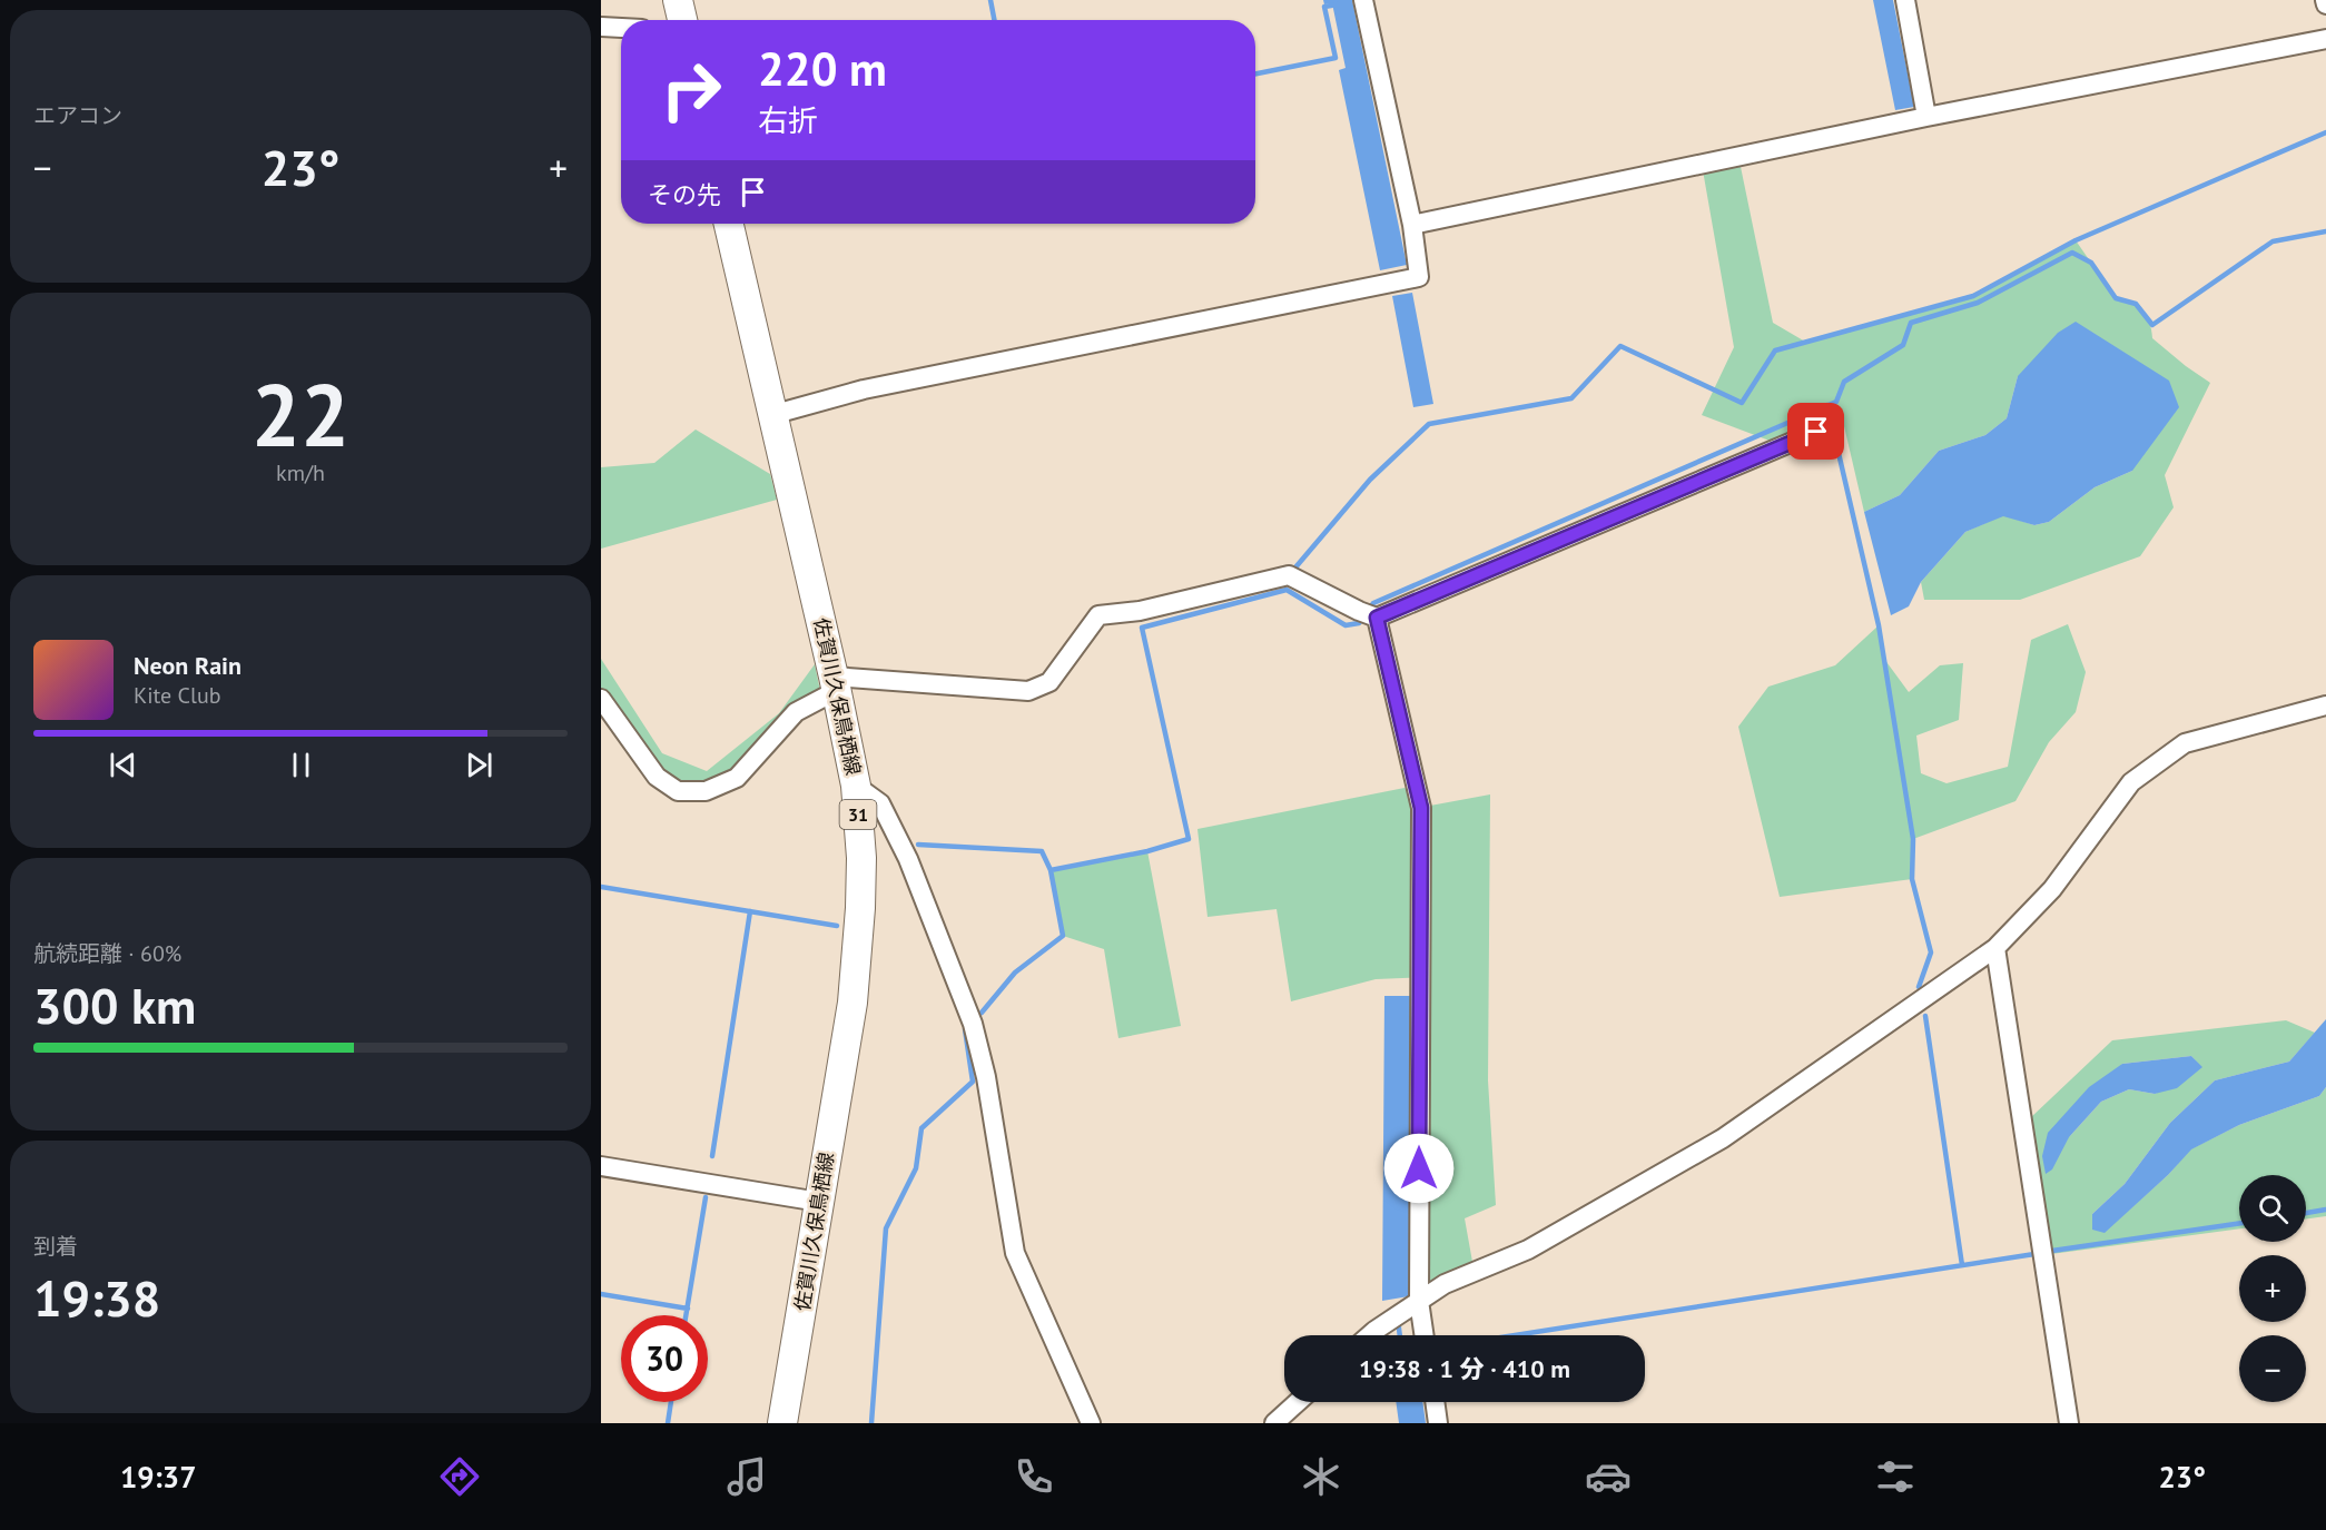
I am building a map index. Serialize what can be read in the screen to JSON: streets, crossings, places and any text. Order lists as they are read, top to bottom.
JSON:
{
  "streets": {
    "main road": ["佐賀川久保鳥栖線", "31"]
  },
  "page": {
    "tile": [
      "エアコン",
      ["22", "km/h"],
      ["航続距離 · 60%", "300 km"],
      ["到着", "19:38"]
    ],
    "turn": ["220 m", "右折"],
    "heat": ["−", "23°", "+"],
    "then": "その先",
    "song": ["Neon Rain", "Kite Club"],
    "map_buttons": ["+", "−"],
    "limit": "30",
    "trip": "19:38 · 1 分 · 410 m",
    "tabs": ["19:37", "23°"]
  }
}
